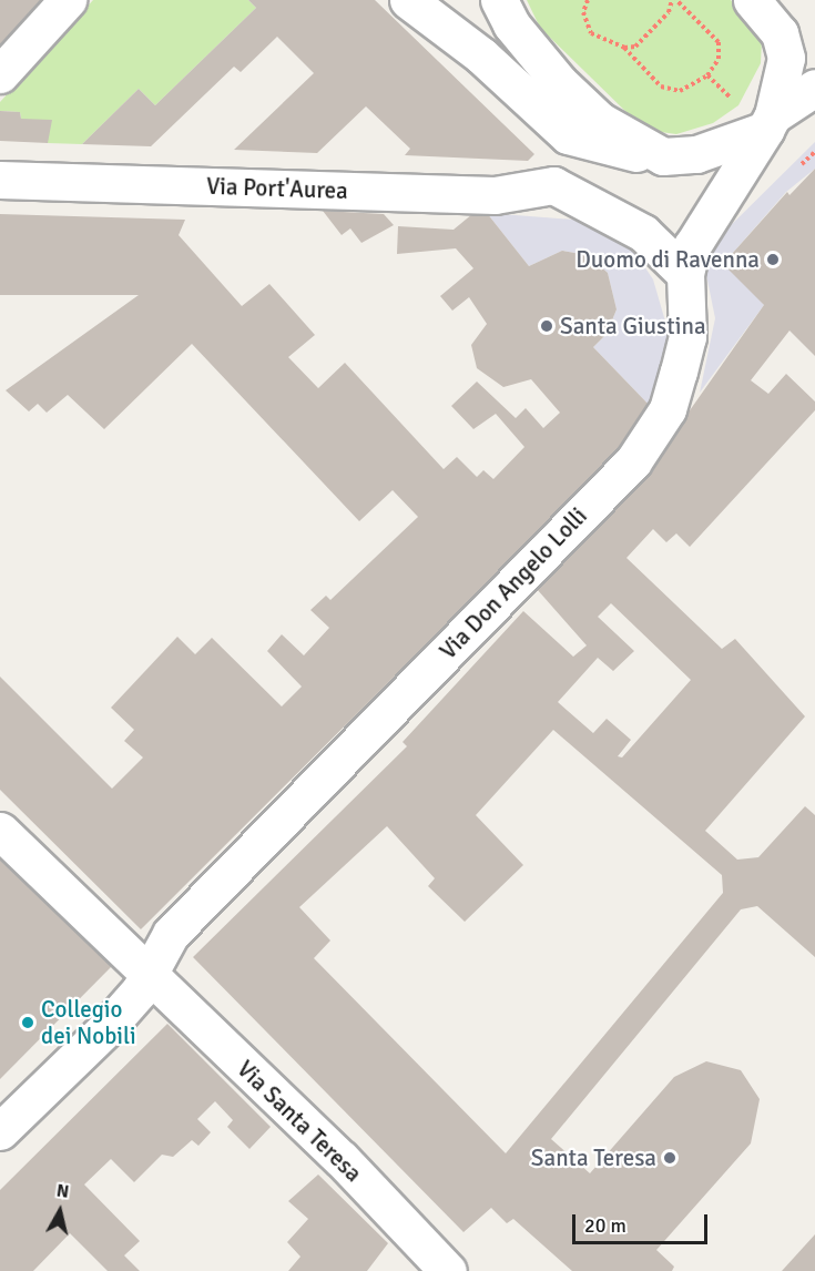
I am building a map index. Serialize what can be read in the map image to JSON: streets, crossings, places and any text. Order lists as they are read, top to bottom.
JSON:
{
  "streets": {
    "street": ["Via Port'Aurea", "Via Don Angelo Lolli", "Via Santa Teresa"]
  },
  "crossings": [
    ["Via Don Angelo Lolli", "Via Santa Teresa"]
  ],
  "places": [
    "Duomo di Ravenna",
    "Santa Giustina",
    "Collegio dei Nobili",
    "Santa Teresa"
  ],
  "scale_bar": "20 m",
  "north": "top"
}
